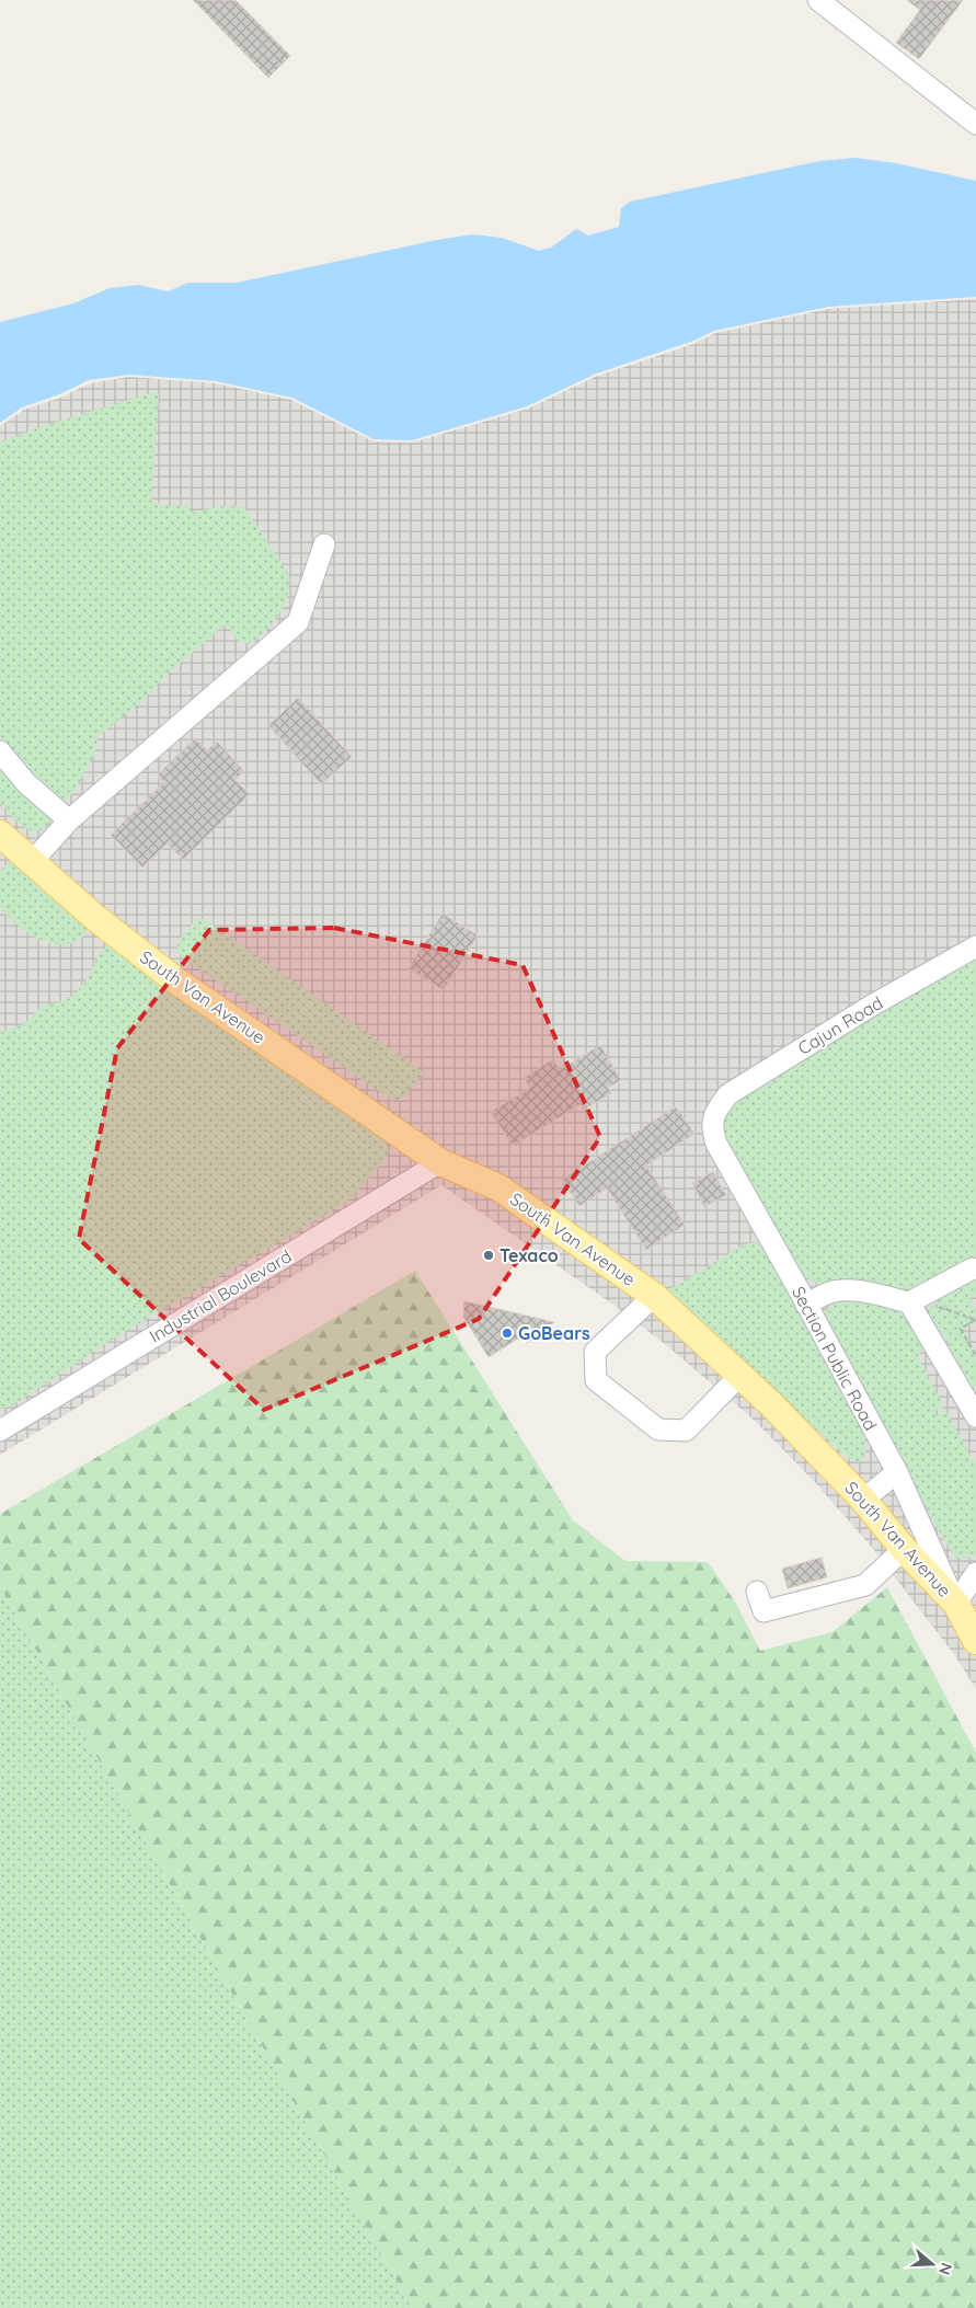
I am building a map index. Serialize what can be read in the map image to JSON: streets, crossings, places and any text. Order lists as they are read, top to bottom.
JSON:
{
  "streets": {
    "main road": ["South Van Avenue"],
    "street": ["Cajun Road", "Industrial Boulevard", "Section Public Road"]
  },
  "crossings": [
    ["South Van Avenue", "Industrial Boulevard"],
    ["South Van Avenue", "Section Public Road"],
    ["Cajun Road", "Section Public Road"]
  ],
  "places": ["Texaco", "GoBears"],
  "north": "right"
}
